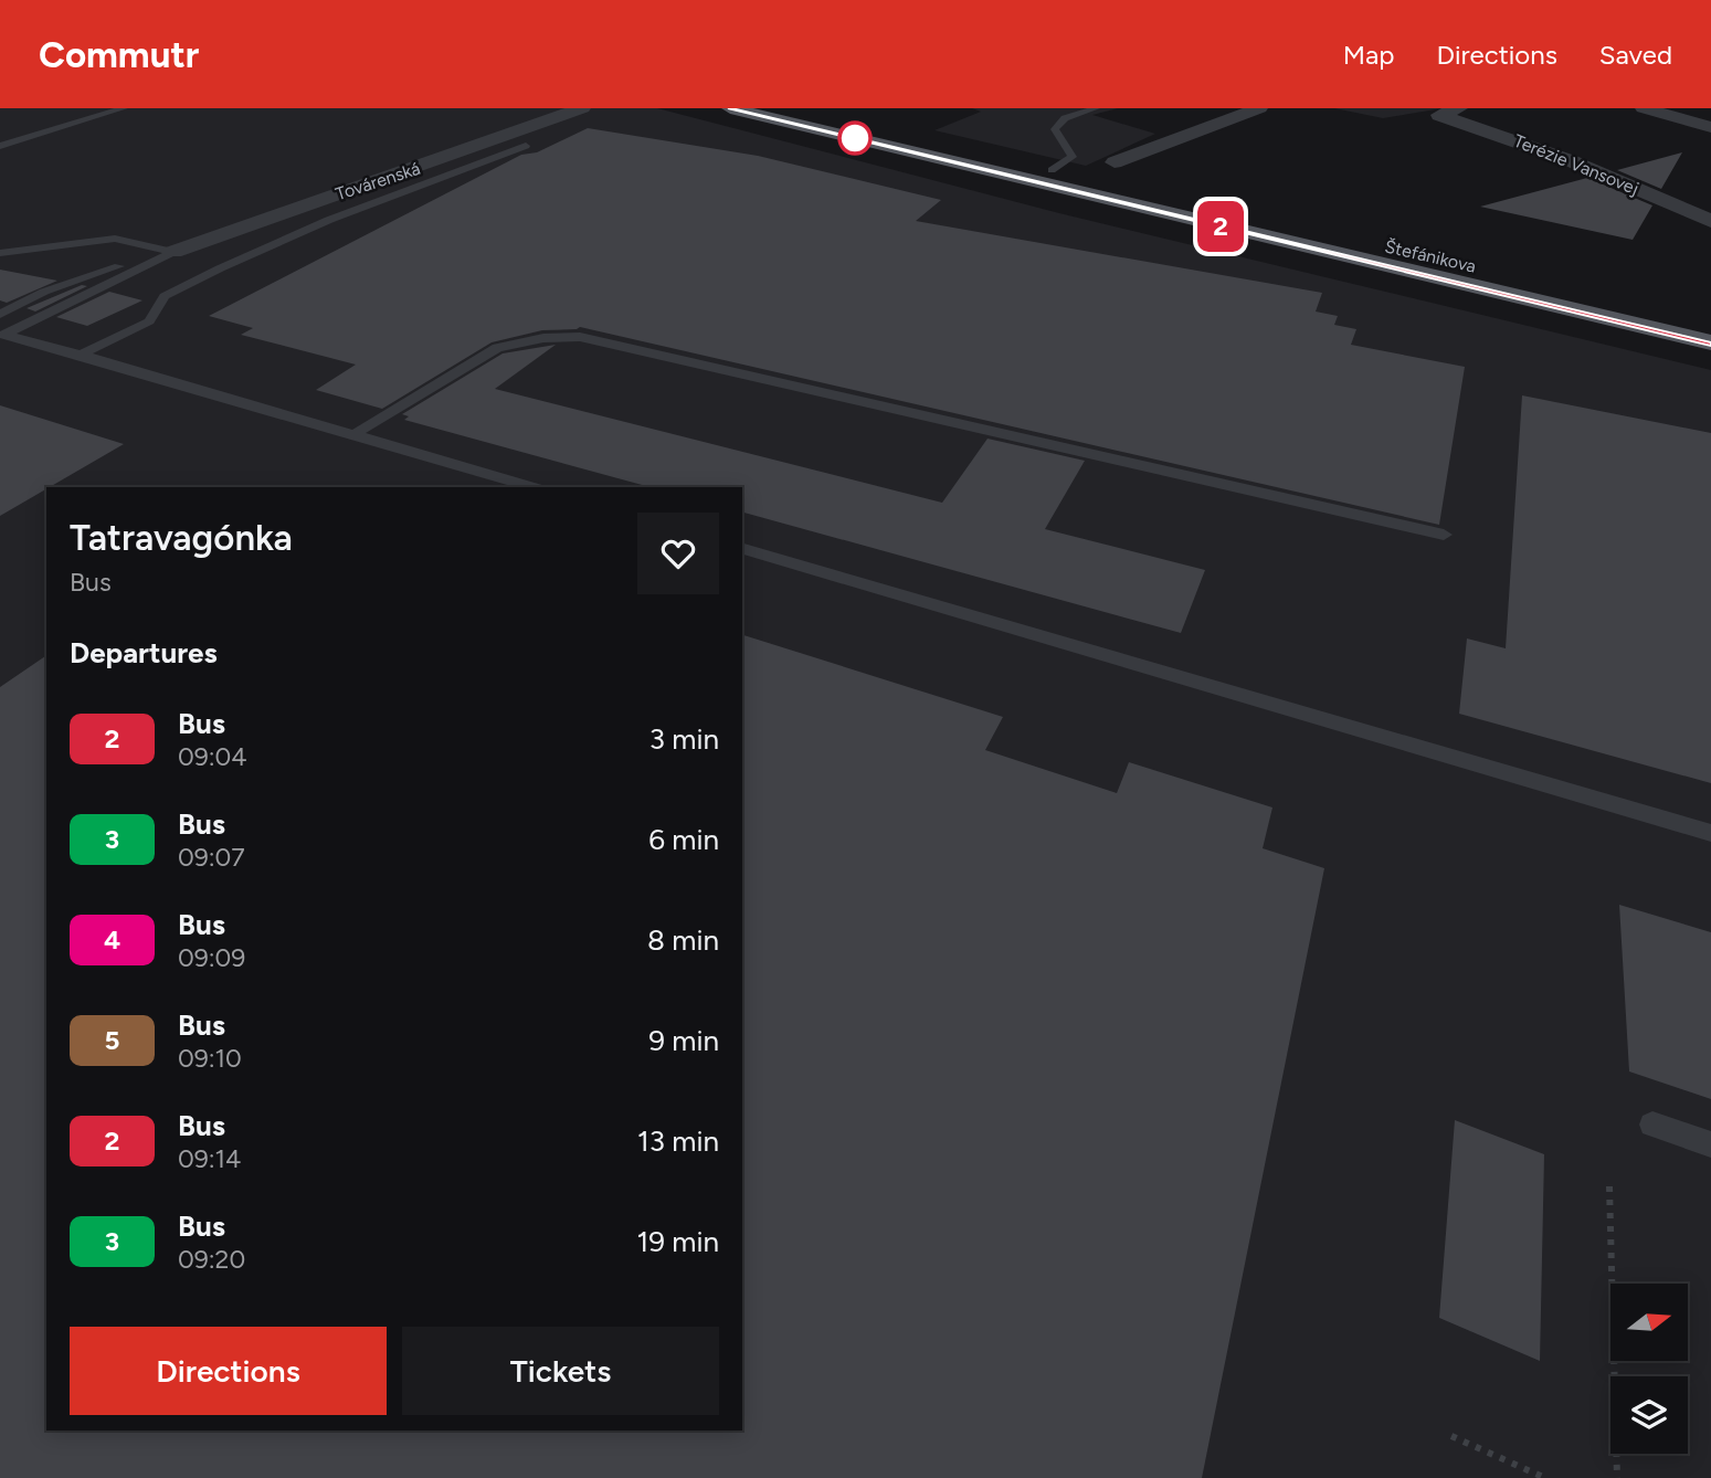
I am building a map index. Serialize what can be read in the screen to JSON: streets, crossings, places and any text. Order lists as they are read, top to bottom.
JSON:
{
  "streets": {
    "main road": ["Štefánikova"],
    "street": ["Terézie Vansovej", "Továrenská"]
  },
  "lines": ["bus line 2"],
  "north": "right",
  "page": {
    "header": "Commutr",
    "nav": ["Map", "Directions", "Saved"],
    "on_map": "2",
    "heading": [
      ["Tatravagónka", "Bus"],
      "Departures"
    ],
    "list": [
      {
        "mark": "2",
        "name": "Bus",
        "note": "09:04",
        "value": "3 min"
      },
      {
        "mark": "3",
        "name": "Bus",
        "note": "09:07",
        "value": "6 min"
      },
      {
        "mark": "4",
        "name": "Bus",
        "note": "09:09",
        "value": "8 min"
      },
      {
        "mark": "5",
        "name": "Bus",
        "note": "09:10",
        "value": "9 min"
      },
      {
        "mark": "2",
        "name": "Bus",
        "note": "09:14",
        "value": "13 min"
      },
      {
        "mark": "3",
        "name": "Bus",
        "note": "09:20",
        "value": "19 min"
      }
    ],
    "buttons": ["Directions", "Tickets"]
  }
}
